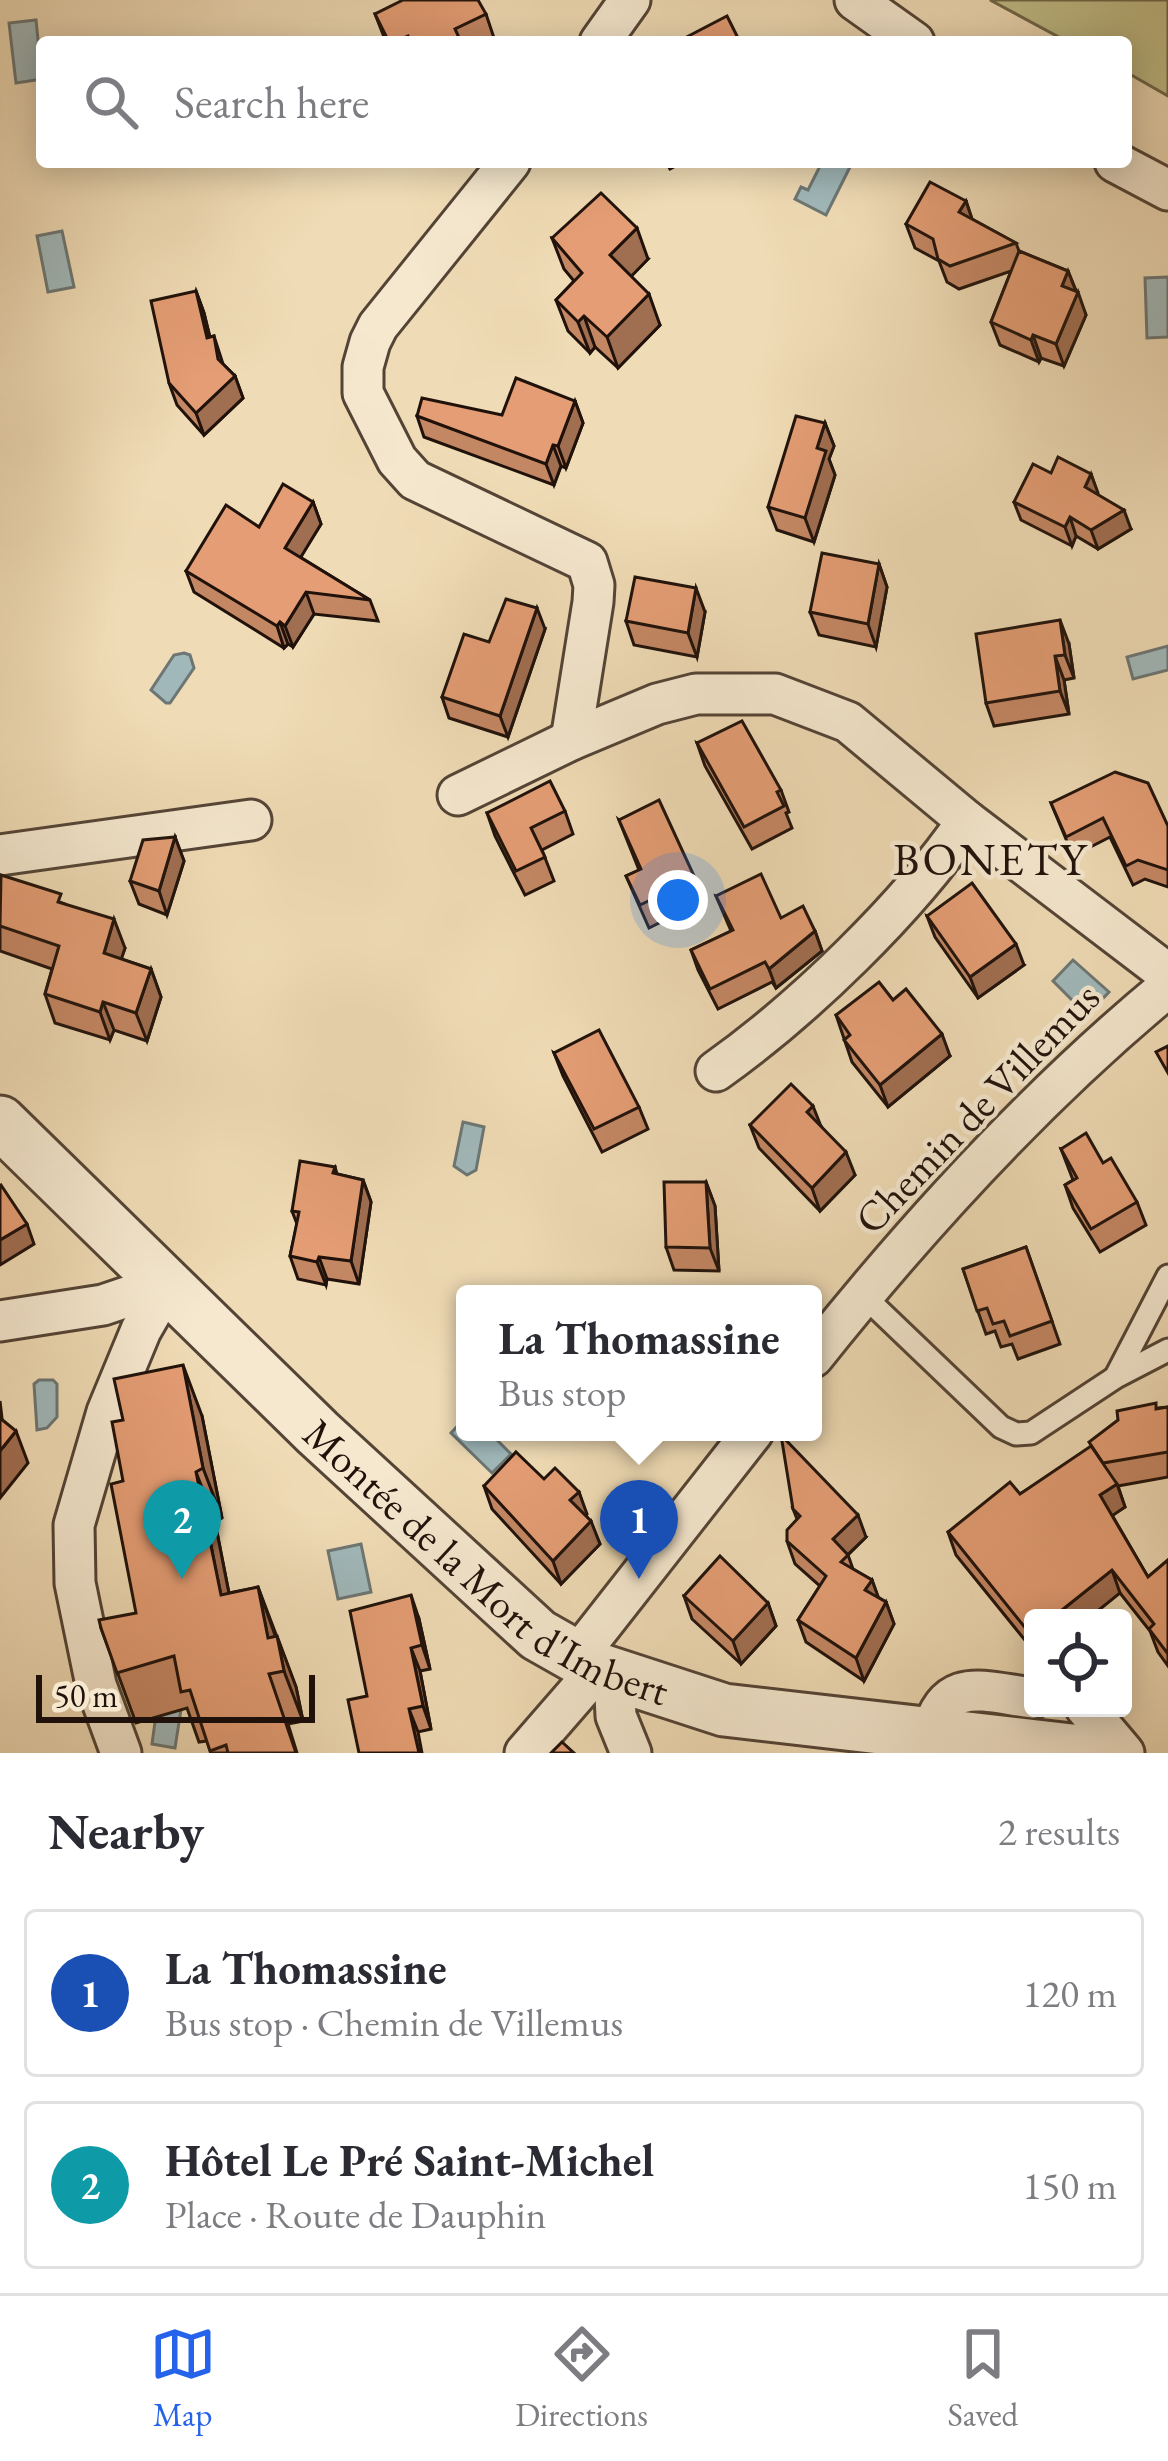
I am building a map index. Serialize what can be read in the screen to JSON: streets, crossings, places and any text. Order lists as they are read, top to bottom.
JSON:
{
  "streets": {
    "street": ["Chemin de Villemus", "Montée de la Mort d'Imbert"]
  },
  "districts": ["BONETY"],
  "scale_bar": "50 m",
  "page": {
    "search": "Search here",
    "popup": ["La Thomassine", "Bus stop"],
    "pins": ["1", "2"],
    "scale": "50 m",
    "heading": ["Nearby", "2 results"],
    "list": [
      {
        "mark": "1",
        "name": "La Thomassine",
        "note": "Bus stop · Chemin de Villemus",
        "value": "120 m"
      },
      {
        "mark": "2",
        "name": "Hôtel Le Pré Saint-Michel",
        "note": "Place · Route de Dauphin",
        "value": "150 m"
      }
    ],
    "nav": ["Map", "Directions", "Saved"]
  }
}
